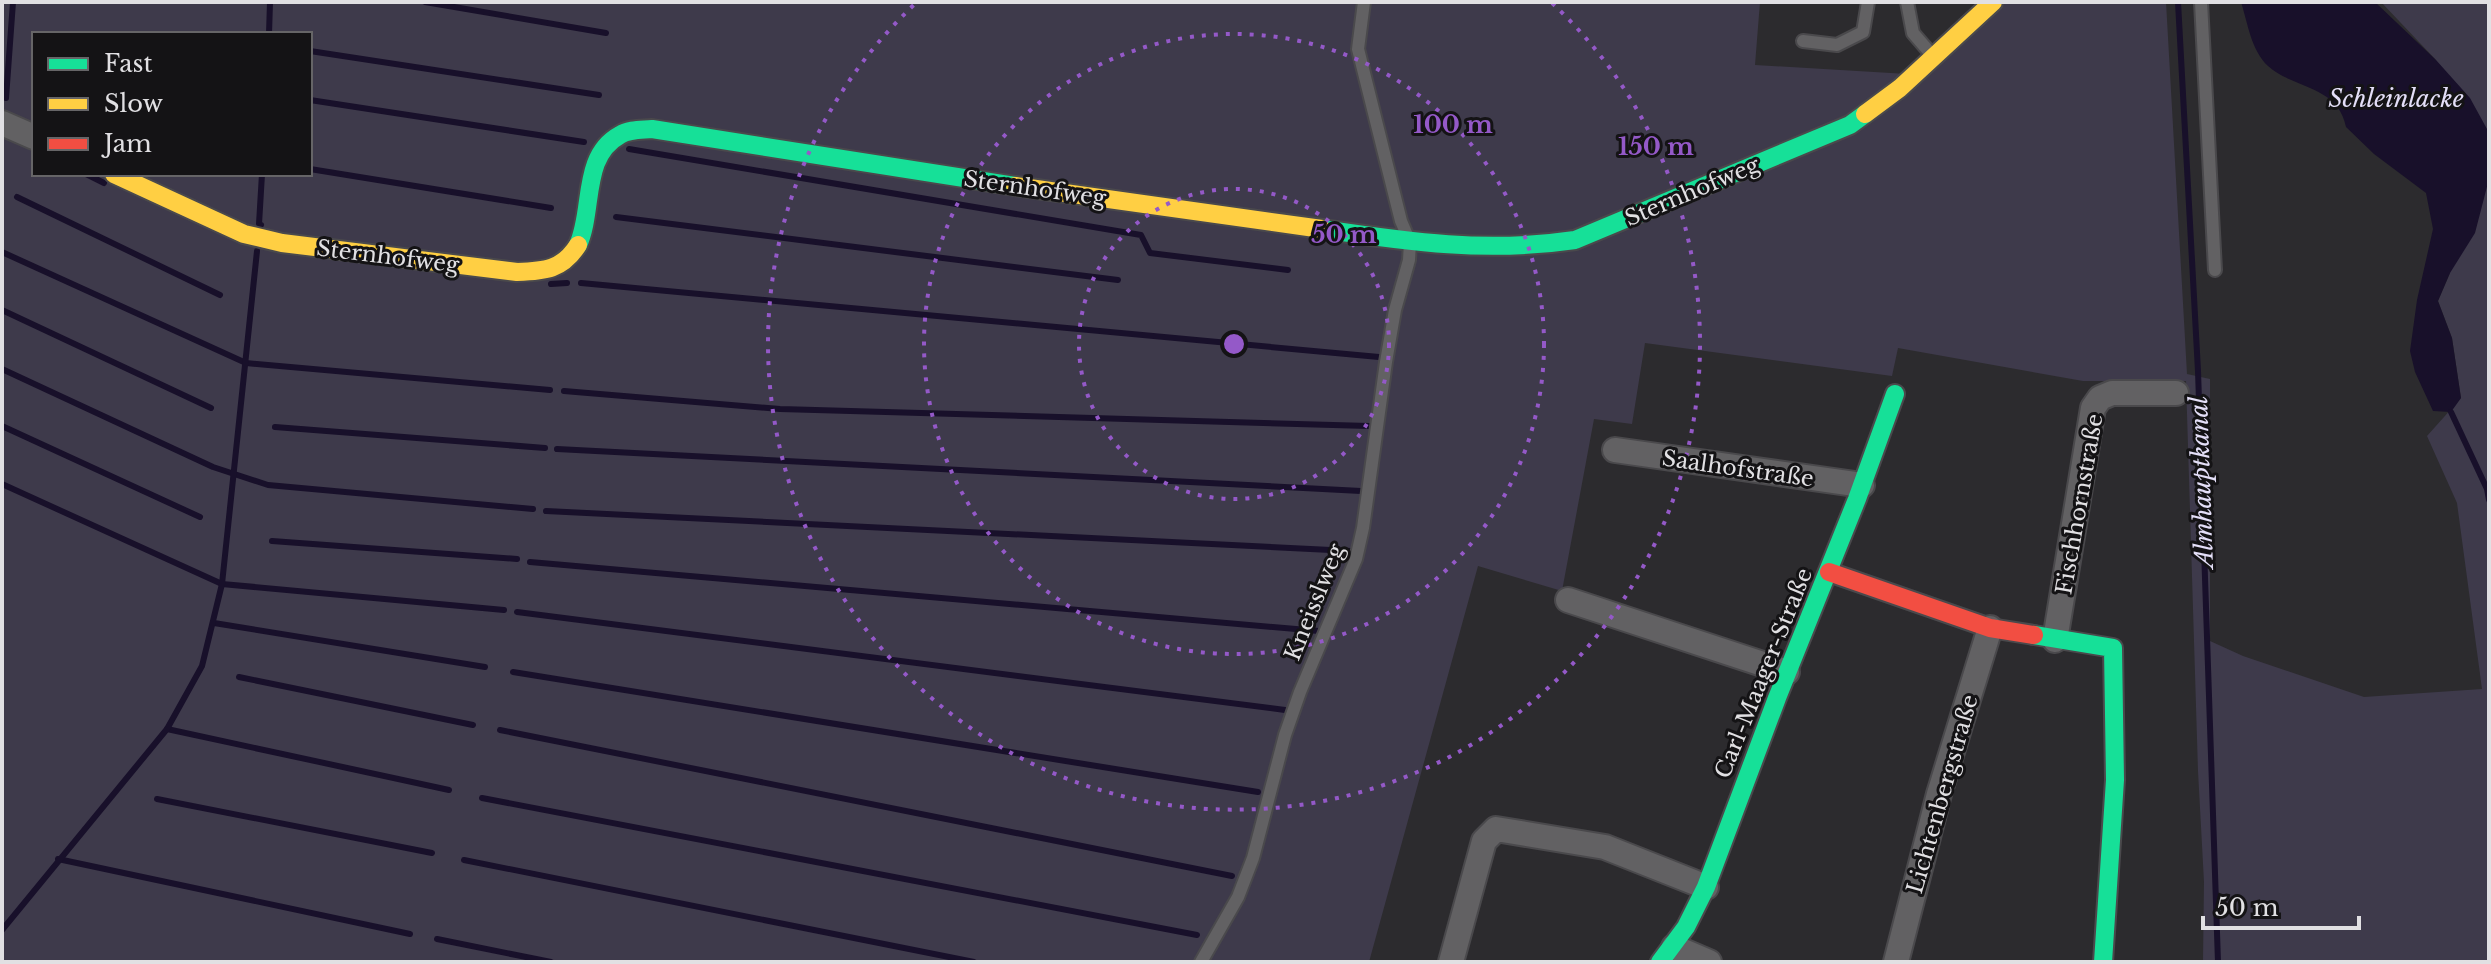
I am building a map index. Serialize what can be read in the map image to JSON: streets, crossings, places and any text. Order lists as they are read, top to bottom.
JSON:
{
  "streets": {
    "street": [
      "Sternhofweg",
      "Saalhofstraße",
      "Fischhornstraße",
      "Carl-Maager-Straße",
      "Lichtenbergstraße"
    ],
    "lane": ["Kneisslweg"]
  },
  "crossings": [
    ["Sternhofweg", "Kneisslweg"],
    ["Saalhofstraße", "Carl-Maager-Straße"]
  ],
  "water": ["Schleinlacke", "Almhauptkanal"],
  "legend": ["Fast", "Slow", "Jam"],
  "scale_bar": "50 m",
  "rings": ["100 m", "150 m", "50 m"]
}
